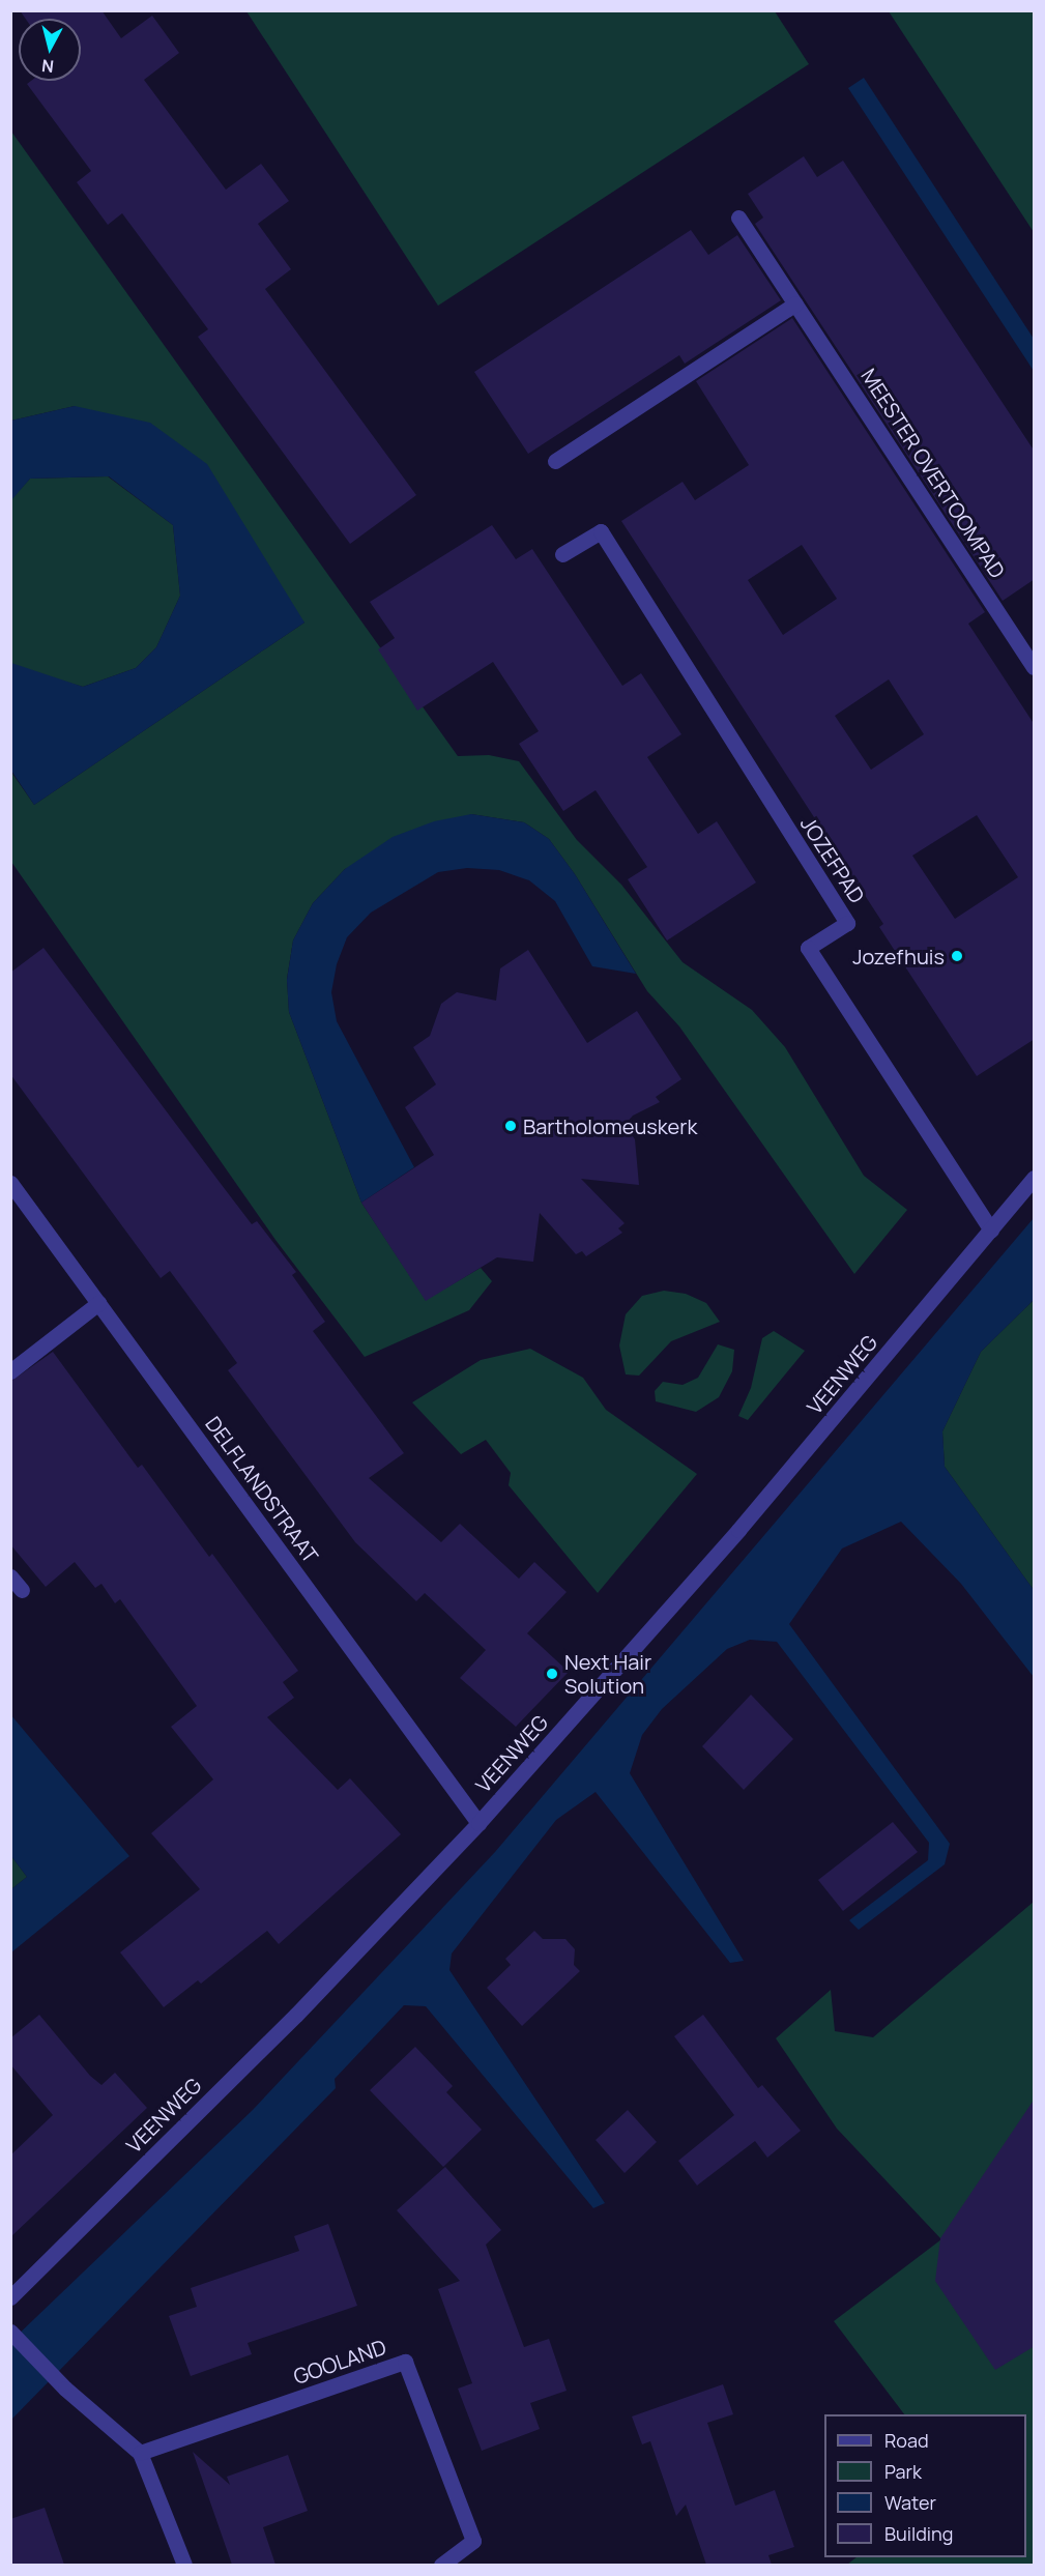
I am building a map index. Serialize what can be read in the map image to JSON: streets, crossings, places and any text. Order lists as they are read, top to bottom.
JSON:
{
  "streets": {
    "street": [
      "MEESTER OVERTOOMPAD",
      "JOZEFPAD",
      "VEENWEG",
      "DELFLANDSTRAAT",
      "GOOLAND"
    ]
  },
  "crossings": [
    ["JOZEFPAD", "VEENWEG"],
    ["VEENWEG", "DELFLANDSTRAAT"]
  ],
  "places": ["Jozefhuis", "Bartholomeuskerk", "Next Hair Solution"],
  "legend": [
    "Road",
    "Park",
    "Water",
    "Building"
  ],
  "north": "bottom"
}
